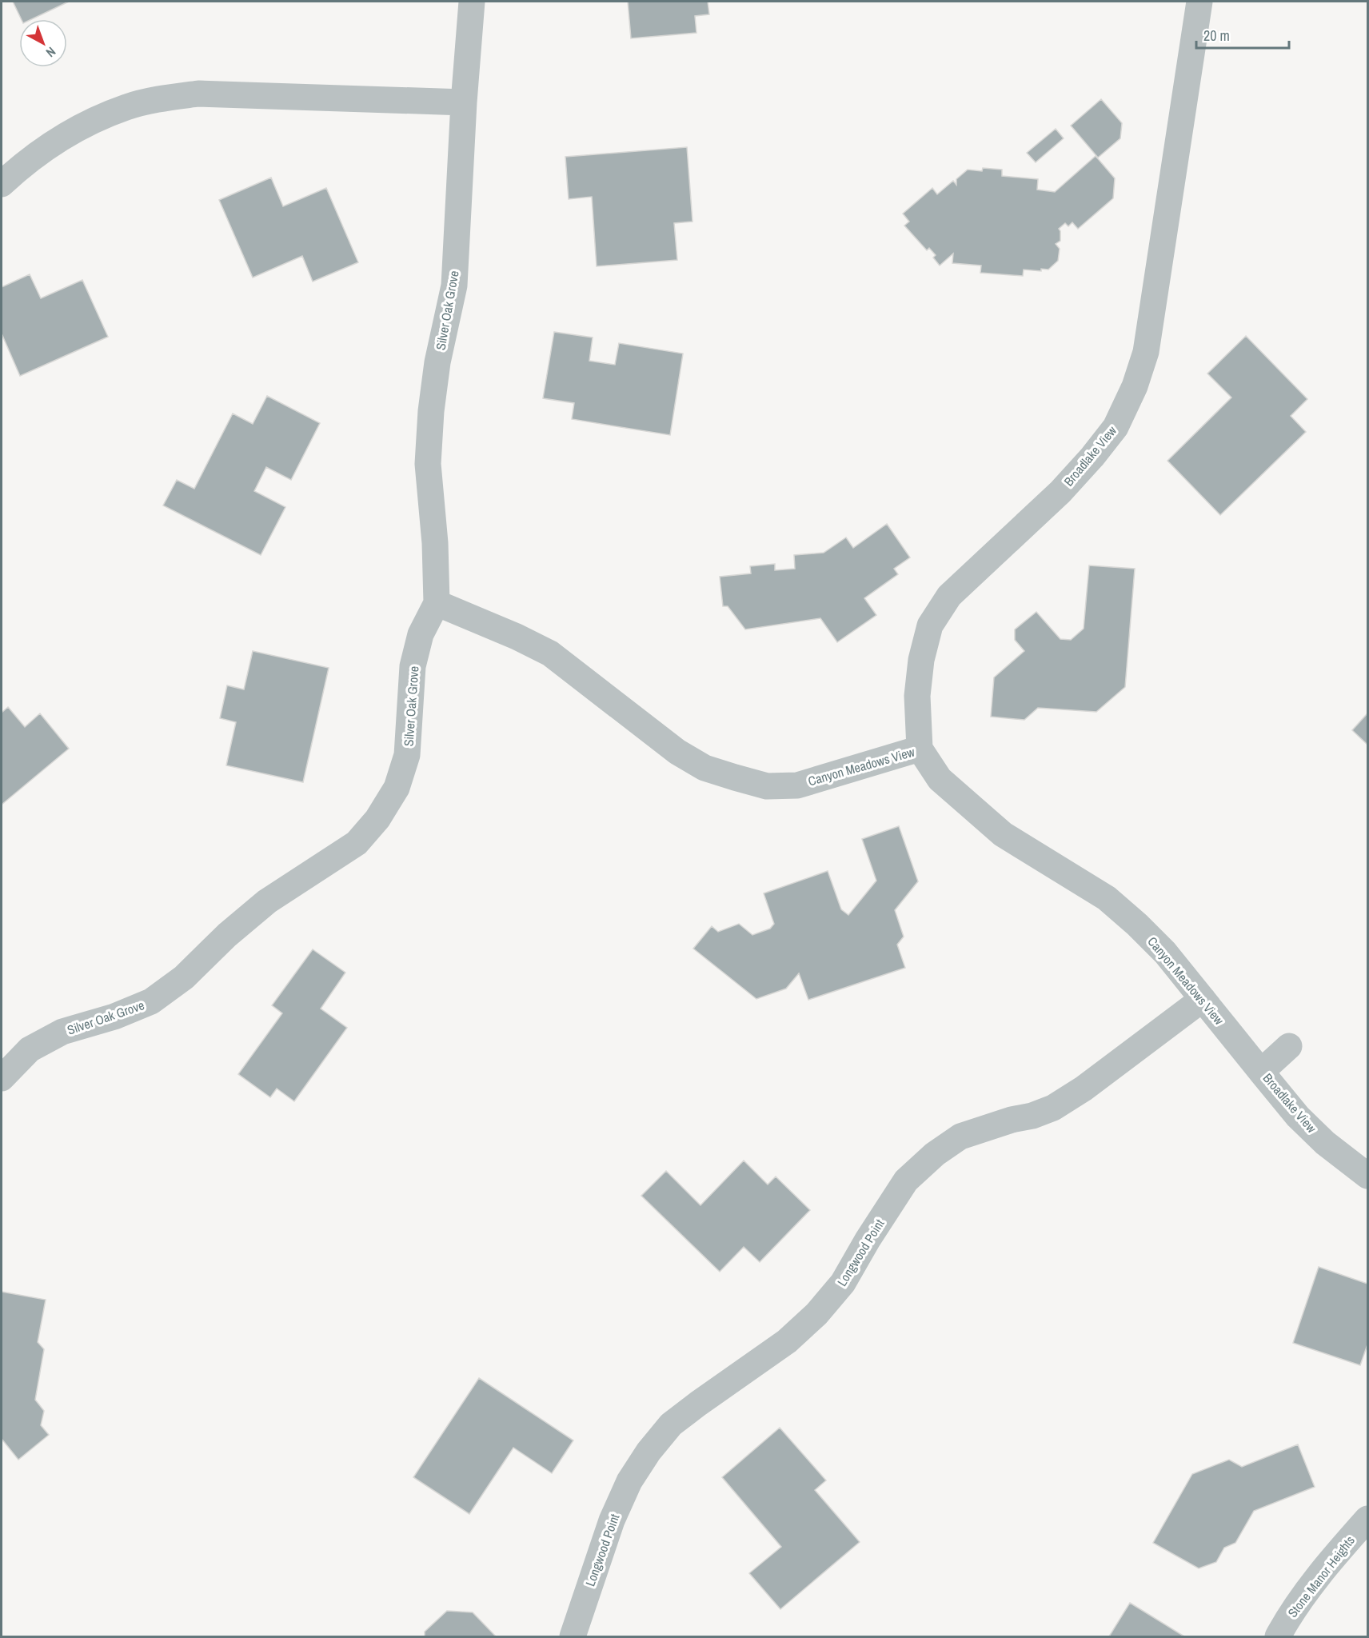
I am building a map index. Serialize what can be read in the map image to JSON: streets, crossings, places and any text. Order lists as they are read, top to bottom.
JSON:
{
  "streets": {
    "street": [
      "Silver Oak Grove",
      "Broadlake View",
      "Canyon Meadows View",
      "Longwood Point",
      "Stone Manor Heights"
    ]
  },
  "crossings": [
    ["Silver Oak Grove", "Canyon Meadows View"],
    ["Broadlake View", "Canyon Meadows View"],
    ["Canyon Meadows View", "Longwood Point"]
  ],
  "scale_bar": "20 m",
  "north": "bottom right"
}
